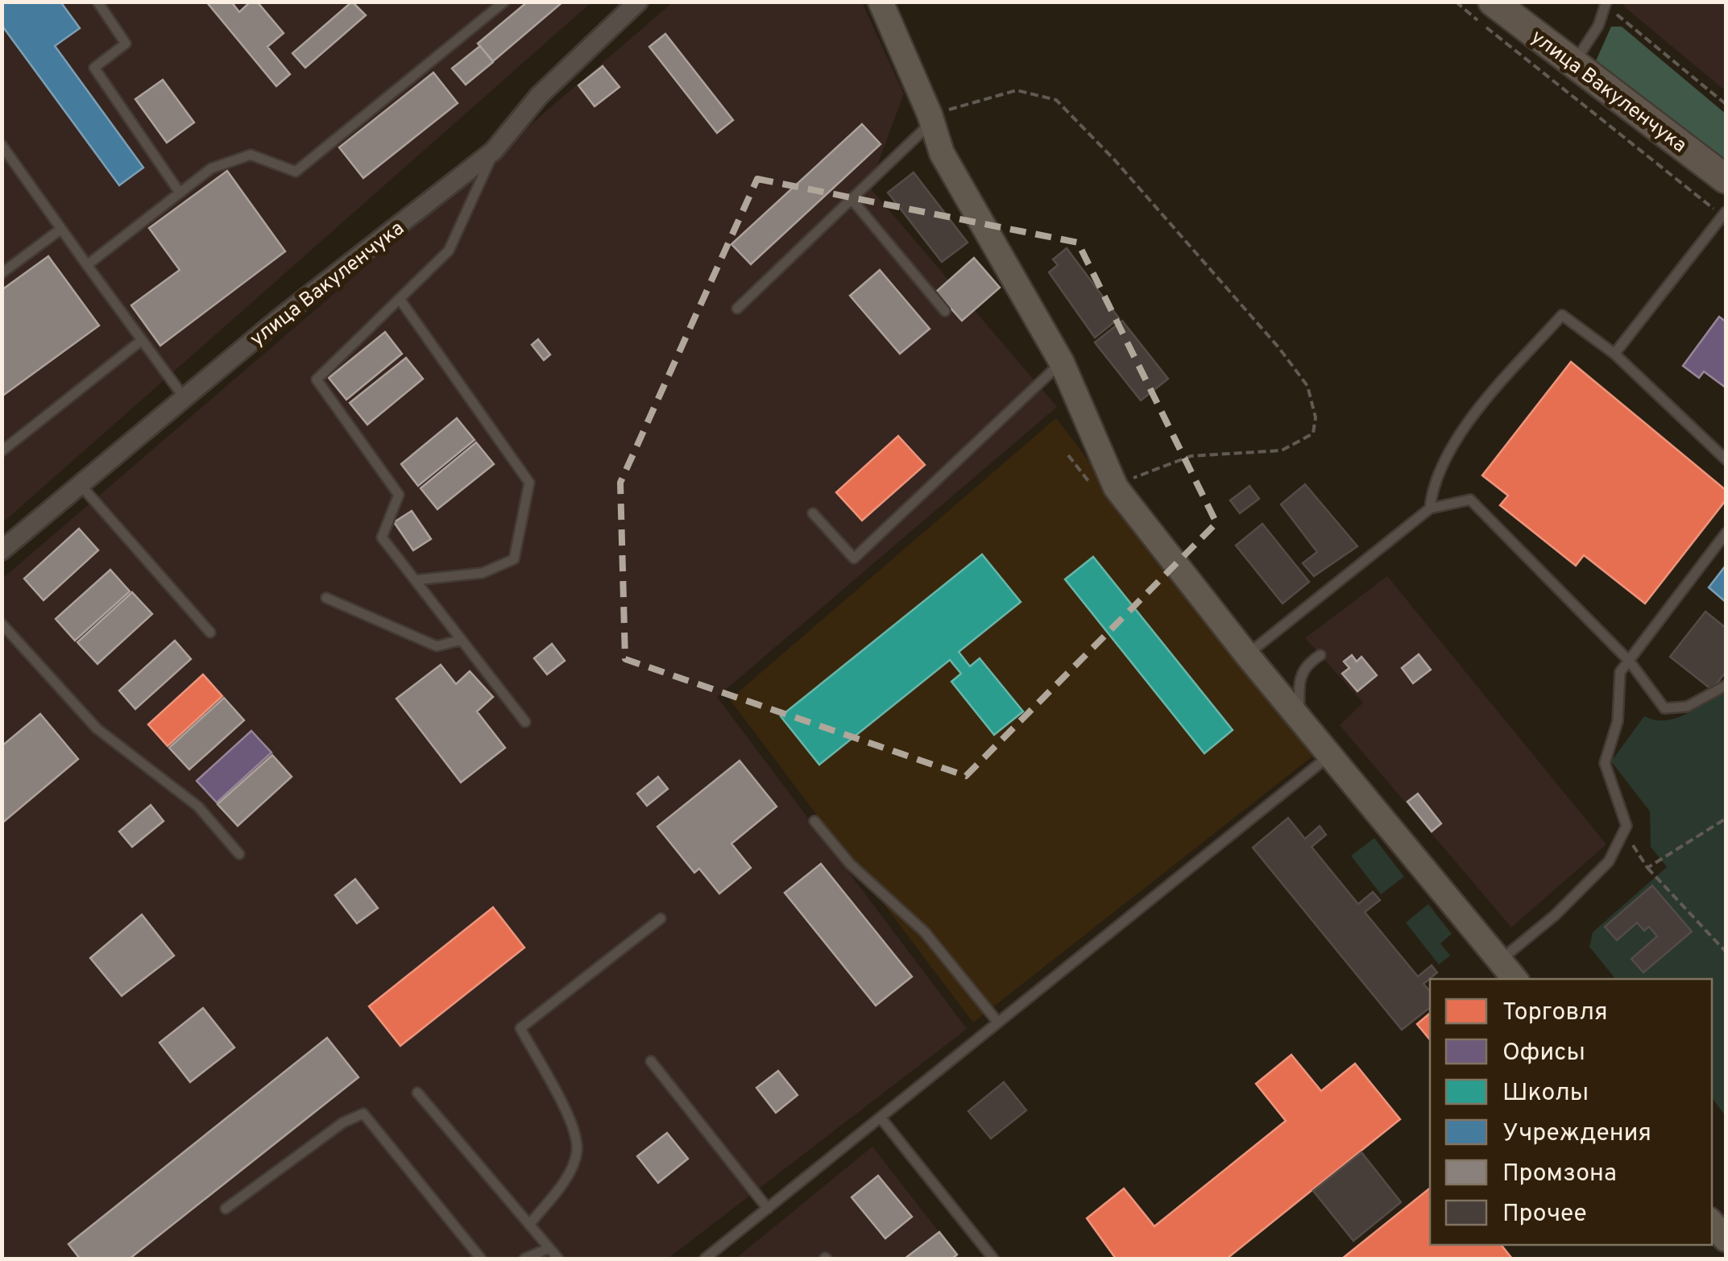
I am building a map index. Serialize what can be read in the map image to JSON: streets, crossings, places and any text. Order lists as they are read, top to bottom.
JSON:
{
  "streets": {
    "main road": ["улица Вакуленчука"]
  },
  "legend": [
    "Торговля",
    "Офисы",
    "Школы",
    "Учреждения",
    "Промзона",
    "Прочее"
  ]
}
